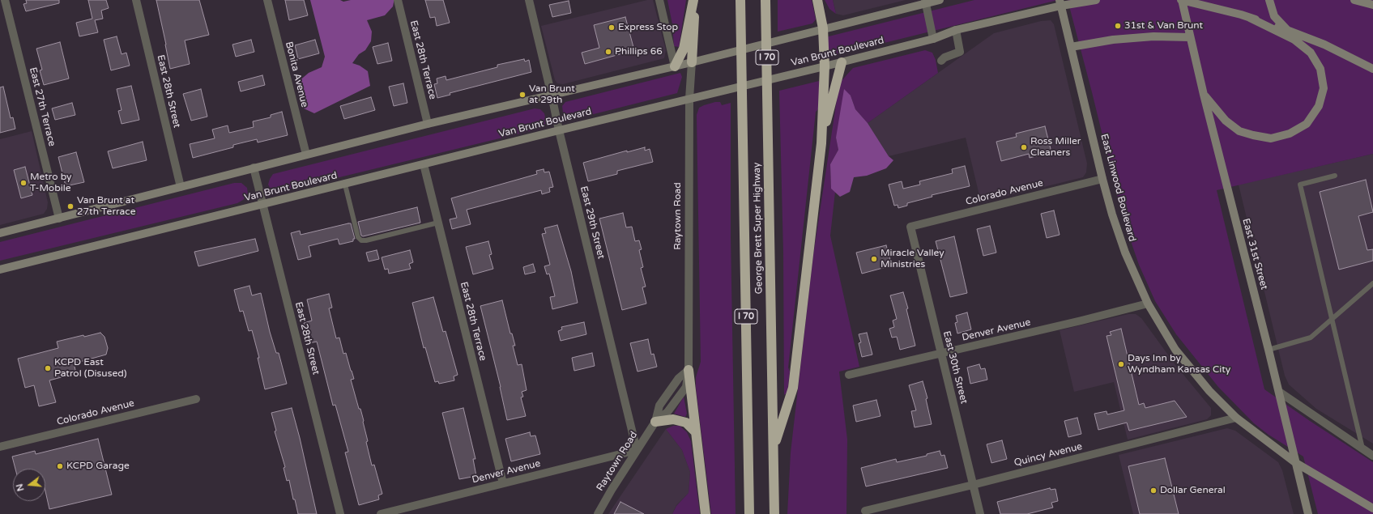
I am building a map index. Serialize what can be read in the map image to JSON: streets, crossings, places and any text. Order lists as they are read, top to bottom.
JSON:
{
  "streets": {
    "highway": ["I 70", "George Brett Super Highway"],
    "main road": ["Van Brunt Boulevard", "East Linwood Boulevard", "East 31st Street"],
    "street": [
      "East 28th Terrace",
      "Bonita Avenue",
      "East 28th Street",
      "East 27th Terrace",
      "Colorado Avenue",
      "Raytown Road",
      "East 29th Street",
      "Denver Avenue",
      "East 30th Street",
      "Quincy Avenue"
    ]
  },
  "crossings": [
    ["Van Brunt Boulevard", "East 28th Terrace"],
    ["Van Brunt Boulevard", "East 28th Street"],
    ["Van Brunt Boulevard", "East Linwood Boulevard"],
    ["Van Brunt Boulevard", "Raytown Road"],
    ["Van Brunt Boulevard", "East 29th Street"],
    ["East 28th Terrace", "Denver Avenue"],
    ["East Linwood Boulevard", "Colorado Avenue"],
    ["East Linwood Boulevard", "East 31st Street"],
    ["East Linwood Boulevard", "Denver Avenue"],
    ["East Linwood Boulevard", "Quincy Avenue"],
    ["Colorado Avenue", "East 30th Street"],
    ["Raytown Road", "East 29th Street"],
    ["Raytown Road", "Denver Avenue"],
    ["East 29th Street", "Denver Avenue"],
    ["Denver Avenue", "East 30th Street"],
    ["East 30th Street", "Quincy Avenue"]
  ],
  "places": [
    "31st & Van Brunt",
    "Express Stop",
    "Phillips 66",
    "Van Brunt at 29th",
    "Ross Miller Cleaners",
    "Metro by T-Mobile",
    "Van Brunt at 27th Terrace",
    "Miracle Valley Ministries",
    "Days Inn by Wyndham Kansas City",
    "KCPD East Patrol (Disused)",
    "KCPD Garage",
    "Dollar General"
  ],
  "north": "left"
}
